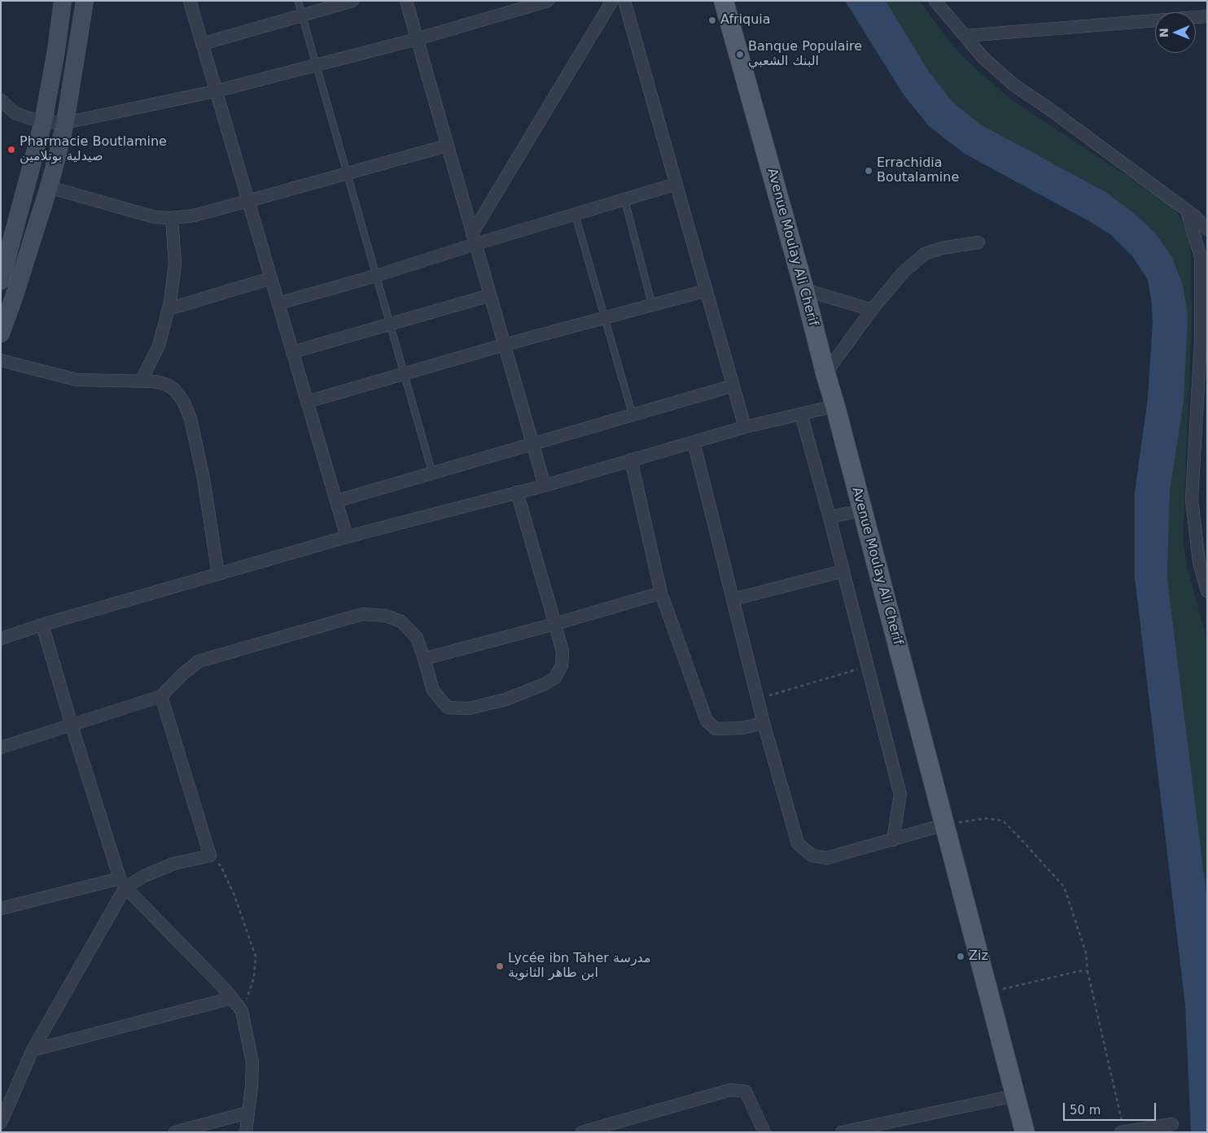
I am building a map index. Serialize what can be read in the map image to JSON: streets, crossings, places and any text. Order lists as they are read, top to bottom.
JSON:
{
  "streets": {
    "main road": ["Avenue Moulay Ali Cherif"]
  },
  "places": [
    "Afriquia",
    "Banque Populaire البنك الشعبي",
    "Pharmacie Boutlamine صيدلية بوتلامين",
    "Errachidia Boutalamine",
    "Ziz",
    "Lycée ibn Taher مدرسة ابن طاهر الثانوية"
  ],
  "scale_bar": "50 m",
  "north": "left"
}
